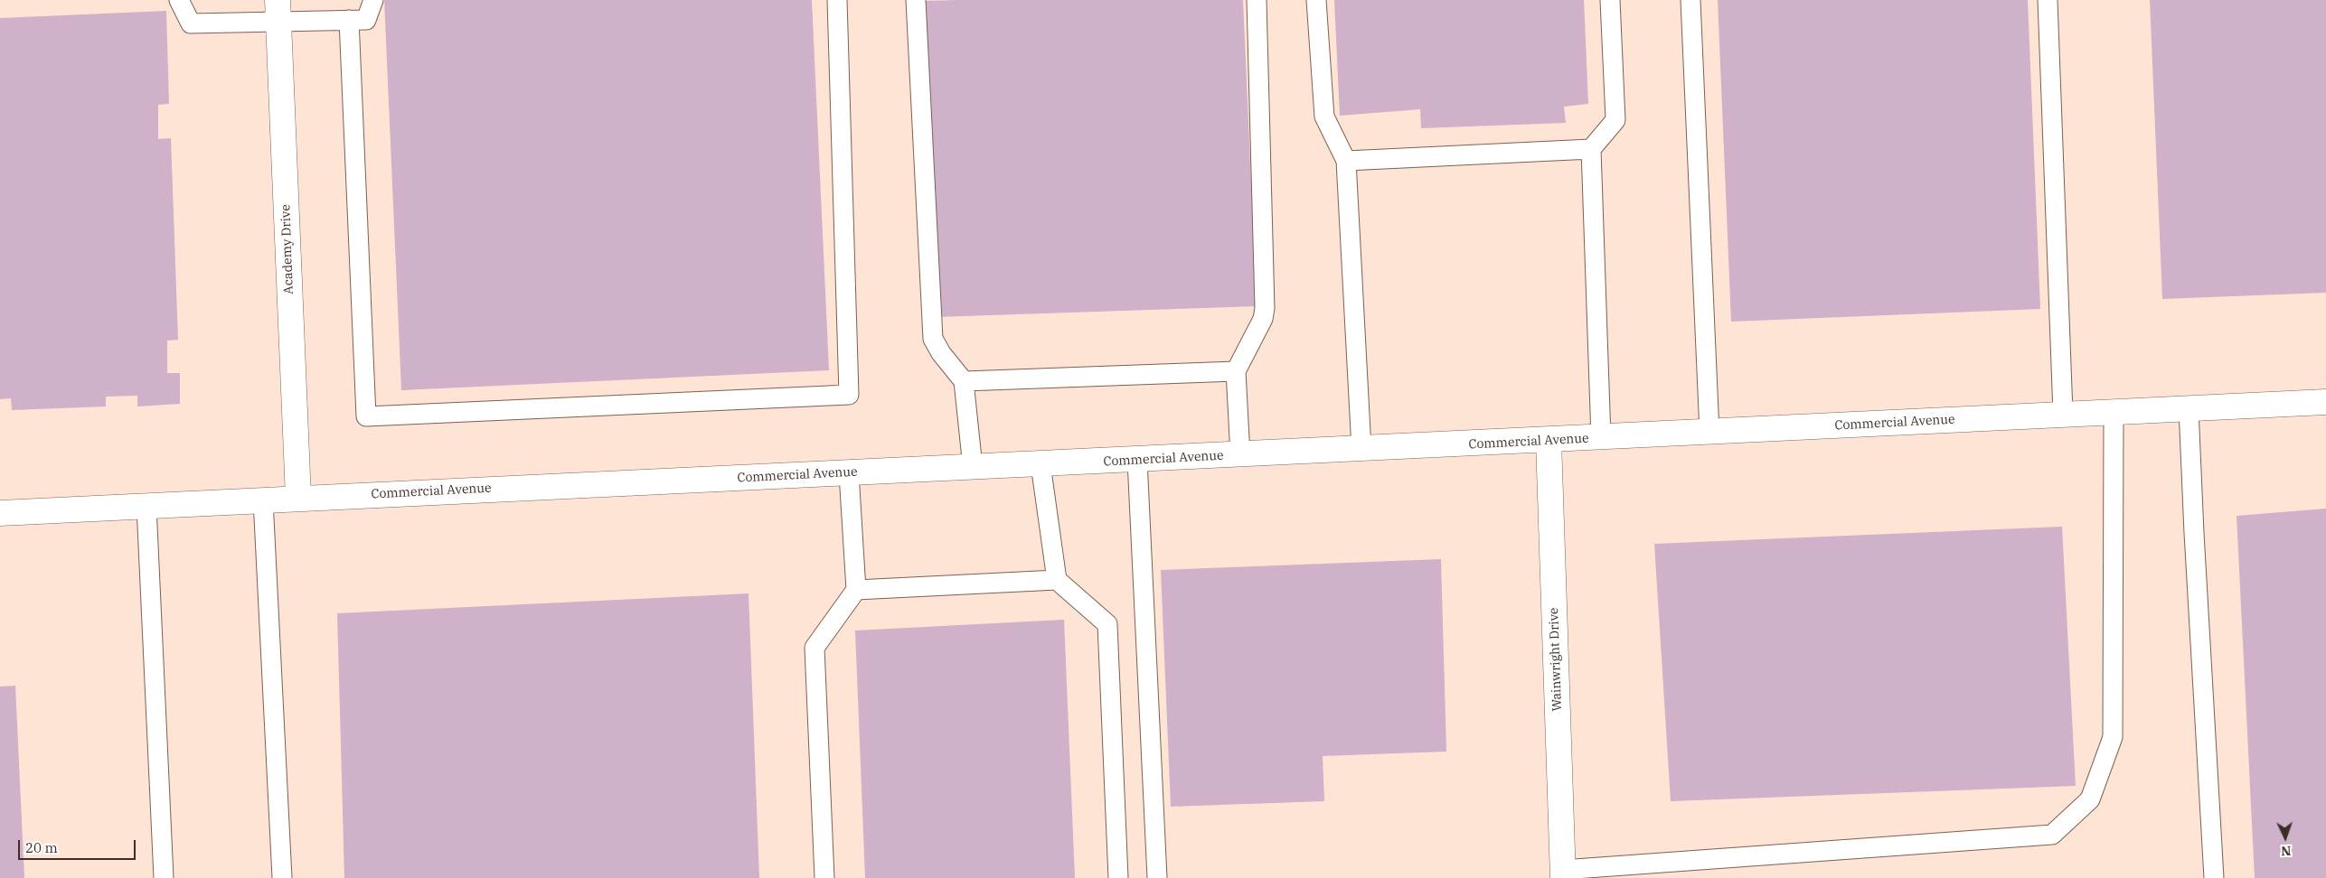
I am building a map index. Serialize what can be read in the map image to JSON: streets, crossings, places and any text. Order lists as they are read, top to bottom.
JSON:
{
  "streets": {
    "street": ["Academy Drive", "Commercial Avenue", "Wainwright Drive"]
  },
  "crossings": [
    ["Academy Drive", "Commercial Avenue"],
    ["Commercial Avenue", "Wainwright Drive"]
  ],
  "scale_bar": "20 m",
  "north": "bottom"
}
